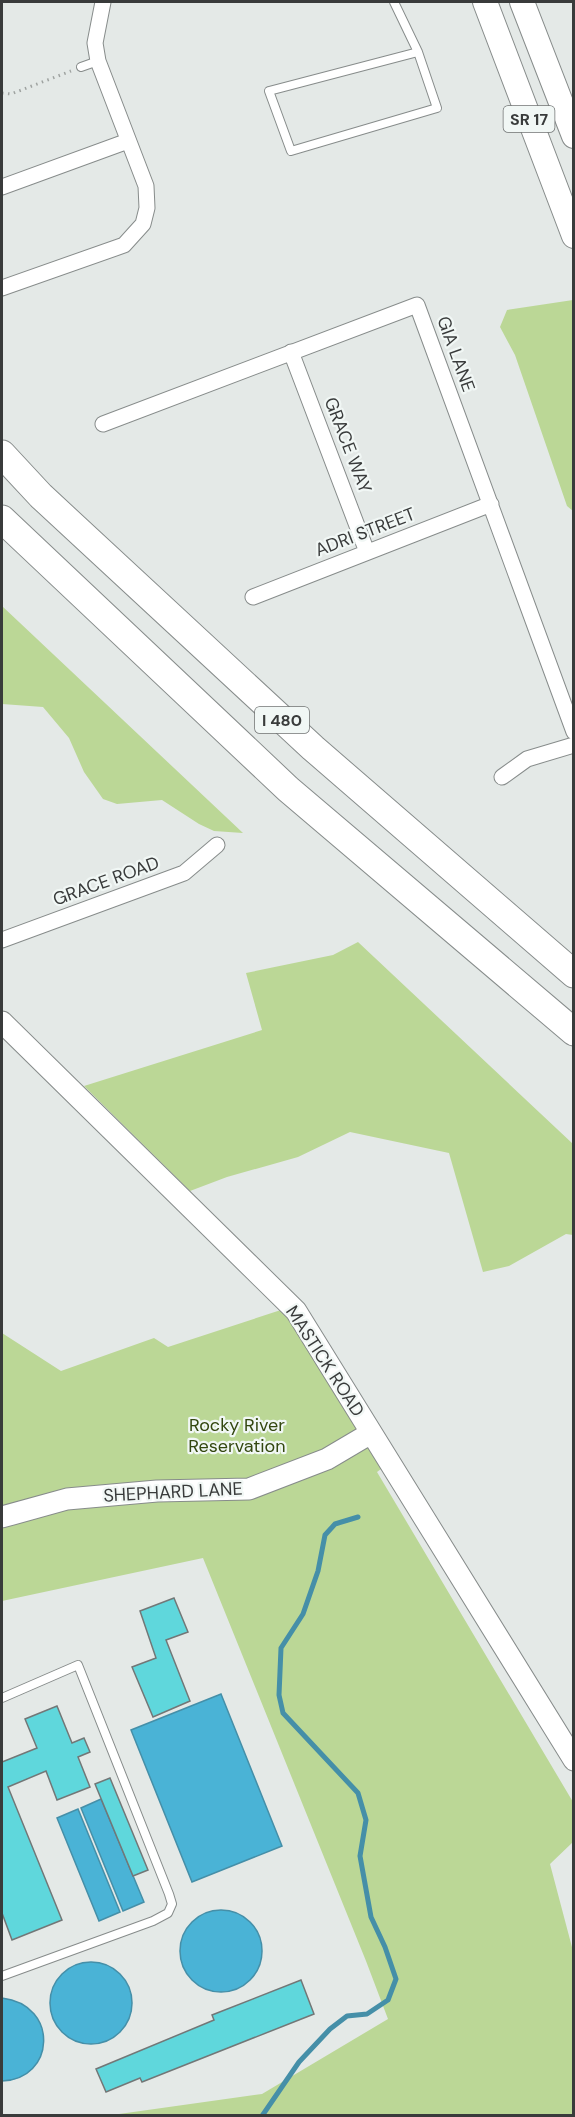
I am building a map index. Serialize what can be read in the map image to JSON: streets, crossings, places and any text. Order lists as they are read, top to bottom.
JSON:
{
  "streets": {
    "highway": ["I 480"],
    "main road": ["SR 17"],
    "street": [
      "GIA LANE",
      "GRACE WAY",
      "ADRI STREET",
      "GRACE ROAD",
      "MASTICK ROAD",
      "SHEPHARD LANE"
    ]
  },
  "crossings": [
    ["GIA LANE", "GRACE WAY"],
    ["GIA LANE", "ADRI STREET"],
    ["GRACE WAY", "ADRI STREET"],
    ["MASTICK ROAD", "SHEPHARD LANE"]
  ],
  "parks": ["Rocky River Reservation"]
}
